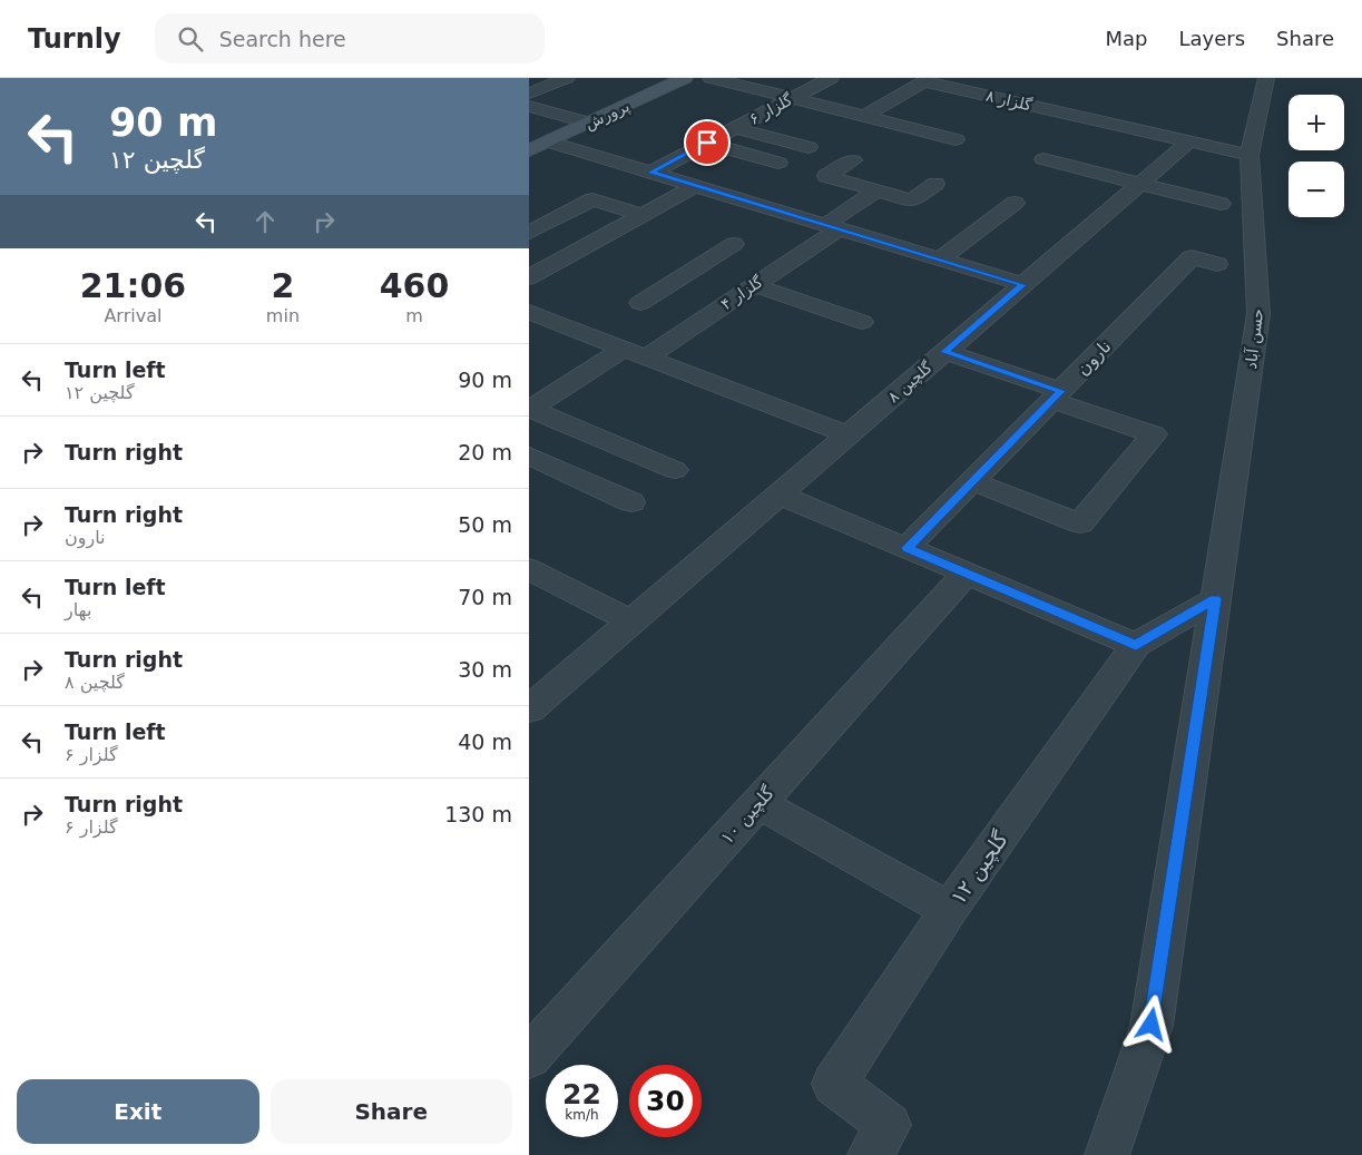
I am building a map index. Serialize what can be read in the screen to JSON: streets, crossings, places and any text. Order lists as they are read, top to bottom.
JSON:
{
  "streets": {
    "street": [
      "گلزار ۸",
      "گلزار ۶",
      "پرورش",
      "گلزار ۴",
      "حسن آباد",
      "نارون",
      "گلچین ۸",
      "گلچین ۱۰",
      "گلچین ۱۲"
    ]
  },
  "crossings": [
    ["گلزار ۸", "حسن آباد"],
    ["گلزار ۸", "گلچین ۸"],
    ["حسن آباد", "گلچین ۱۲"]
  ],
  "page": {
    "header": "Turnly",
    "search": "Search here",
    "nav": ["Map", "Layers", "Share"],
    "turn": ["90 m", "گلچین ۱۲"],
    "map_buttons": ["+", "−"],
    "eta": [
      "21:06",
      "Arrival",
      "2",
      "min",
      "460",
      "m"
    ],
    "list": [
      {
        "name": "Turn left",
        "note": "گلچین ۱۲",
        "value": "90 m"
      },
      {
        "name": "Turn right",
        "value": "20 m"
      },
      {
        "name": "Turn right",
        "note": "نارون",
        "value": "50 m"
      },
      {
        "name": "Turn left",
        "note": "بهار",
        "value": "70 m"
      },
      {
        "name": "Turn right",
        "note": "گلچین ۸",
        "value": "30 m"
      },
      {
        "name": "Turn left",
        "note": "گلزار ۶",
        "value": "40 m"
      },
      {
        "name": "Turn right",
        "note": "گلزار ۶",
        "value": "130 m"
      }
    ],
    "speed": "22 km/h",
    "limit": "30",
    "buttons": ["Exit", "Share"]
  }
}
